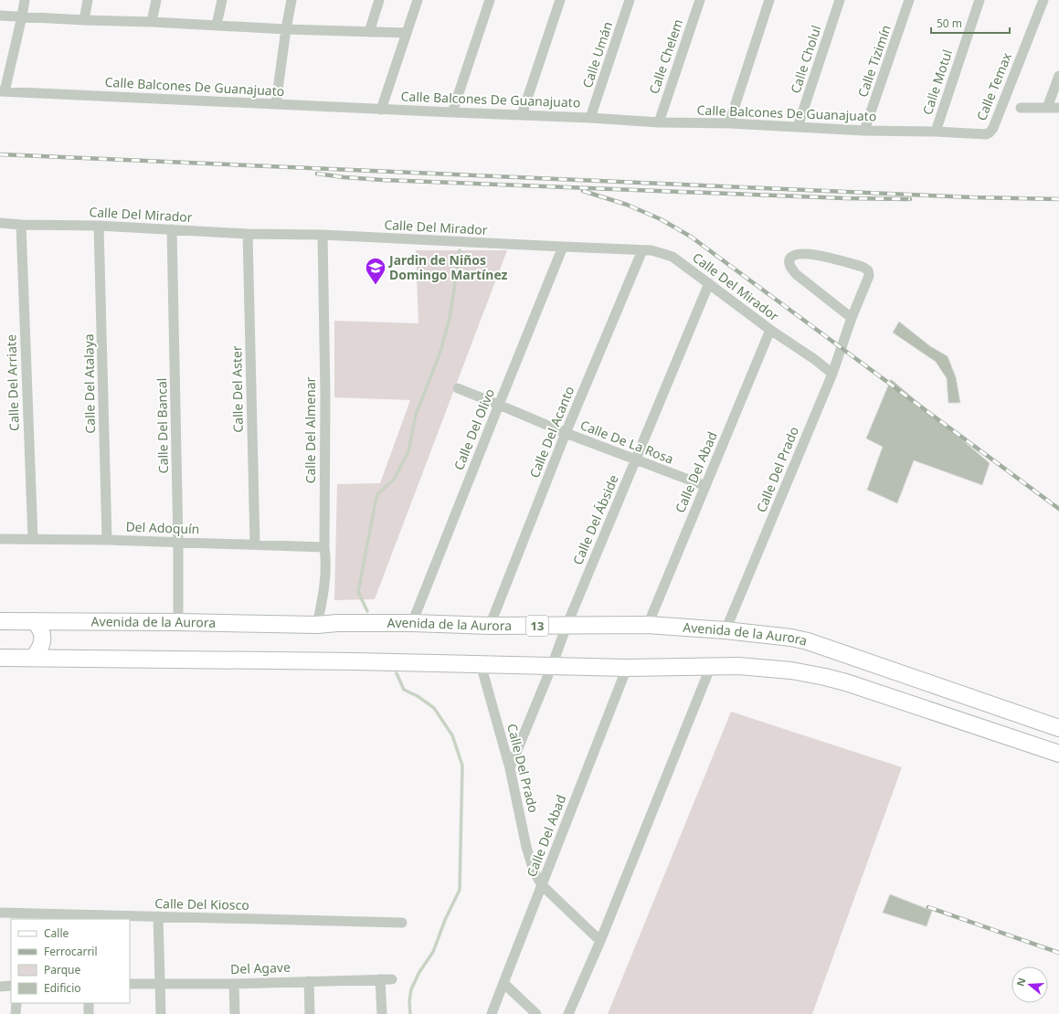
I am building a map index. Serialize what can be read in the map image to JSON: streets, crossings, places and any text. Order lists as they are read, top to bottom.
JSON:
{
  "streets": {
    "main road": ["Avenida de la Aurora", "13"],
    "street": [
      "Calle Umán",
      "Calle Chelem",
      "Calle Cholul",
      "Calle Tizimín",
      "Calle Motul",
      "Calle Balcones De Guanajuato",
      "Calle Temax",
      "Calle Del Mirador",
      "Calle Del Arriate",
      "Calle Del Atalaya",
      "Calle Del Aster",
      "Calle Del Bancal",
      "Calle Del Olivo",
      "Calle Del Almenar",
      "Calle Del Acanto",
      "Calle De La Rosa",
      "Calle Del Prado",
      "Calle Del Abad",
      "Calle Del Ábside",
      "Del Adoquín",
      "Calle Del Kiosco",
      "Del Agave"
    ]
  },
  "crossings": [
    ["Calle Umán", "Calle Balcones De Guanajuato"],
    ["Calle Chelem", "Calle Balcones De Guanajuato"],
    ["Calle Cholul", "Calle Balcones De Guanajuato"],
    ["Calle Tizimín", "Calle Balcones De Guanajuato"],
    ["Calle Motul", "Calle Balcones De Guanajuato"],
    ["Calle Balcones De Guanajuato", "Calle Temax"],
    ["Calle Del Mirador", "Calle Del Arriate"],
    ["Calle Del Mirador", "Calle Del Atalaya"],
    ["Calle Del Mirador", "Calle Del Aster"],
    ["Calle Del Mirador", "Calle Del Bancal"],
    ["Calle Del Mirador", "Calle Del Olivo"],
    ["Calle Del Mirador", "Calle Del Almenar"],
    ["Calle Del Mirador", "Calle Del Acanto"],
    ["Calle Del Mirador", "Calle Del Prado"],
    ["Calle Del Mirador", "Calle Del Abad"],
    ["Calle Del Mirador", "Calle Del Ábside"],
    ["Calle Del Arriate", "Del Adoquín"],
    ["Calle Del Atalaya", "Del Adoquín"],
    ["Calle Del Aster", "Del Adoquín"],
    ["Calle Del Bancal", "Del Adoquín"],
    ["Calle Del Bancal", "Avenida de la Aurora"],
    ["Calle Del Olivo", "Calle De La Rosa"],
    ["Calle Del Olivo", "Avenida de la Aurora"],
    ["Calle Del Almenar", "Del Adoquín"],
    ["Calle Del Almenar", "Avenida de la Aurora"],
    ["Calle Del Acanto", "Calle De La Rosa"],
    ["Calle Del Acanto", "Avenida de la Aurora"],
    ["Calle De La Rosa", "Calle Del Abad"],
    ["Calle De La Rosa", "Calle Del Ábside"],
    ["Calle Del Prado", "Calle Del Abad"],
    ["Calle Del Prado", "Calle Del Ábside"],
    ["Calle Del Prado", "Avenida de la Aurora"],
    ["Calle Del Abad", "Avenida de la Aurora"],
    ["Calle Del Ábside", "Avenida de la Aurora"]
  ],
  "places": {
    "school or university": ["Jardin de Niños Domingo Martínez"]
  },
  "legend": [
    "Calle",
    "Ferrocarril",
    "Parque",
    "Edificio"
  ],
  "scale_bar": "50 m",
  "north": "left"
}
